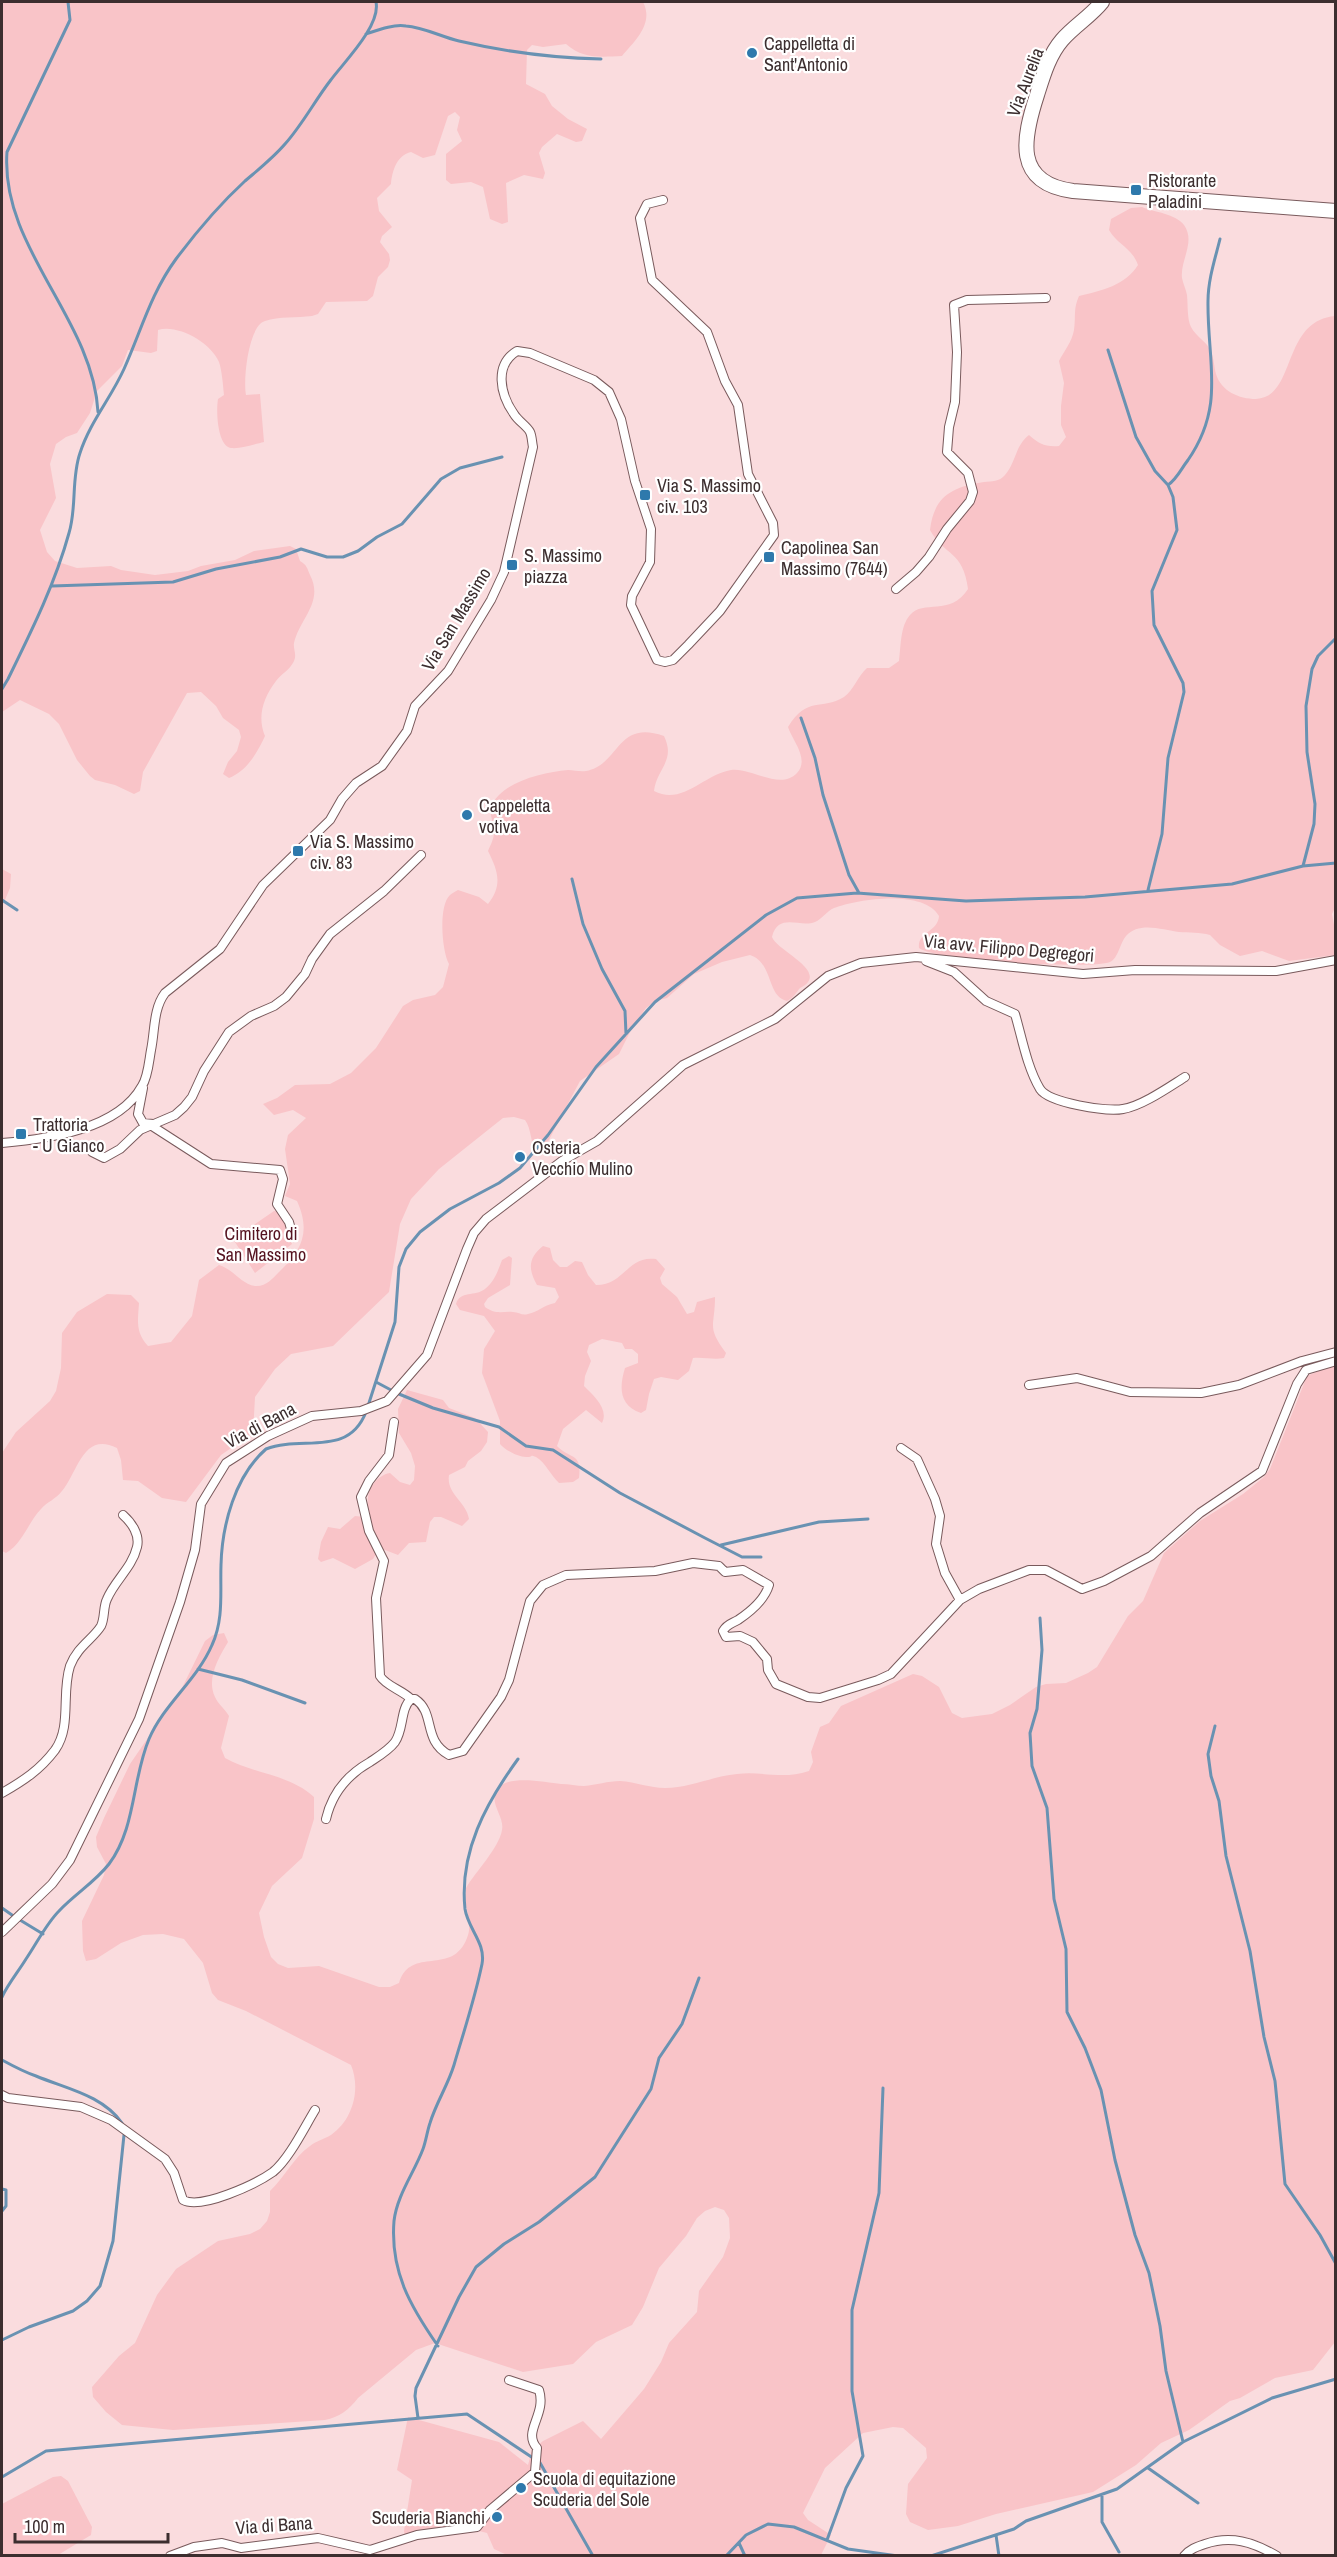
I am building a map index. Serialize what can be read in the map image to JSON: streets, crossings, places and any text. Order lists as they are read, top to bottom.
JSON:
{
  "streets": {
    "main road": ["Via Aurelia"],
    "street": ["Via San Massimo", "Via avv. Filippo Degregori", "Via di Bana"]
  },
  "crossings": [
    ["Via avv. Filippo Degregori", "Via di Bana"]
  ],
  "parks": ["Cimitero di San Massimo"],
  "places": {
    "other": [
      "Cappelletta di Sant'Antonio",
      "Cappeletta votiva",
      "Osteria Vecchio Mulino",
      "Scuola di equitazione Scuderia del Sole",
      "Scuderia Bianchi"
    ],
    "transit": [
      "Ristorante Paladini",
      "Via S. Massimo civ. 103",
      "Capolinea San Massimo (7644)",
      "S. Massimo piazza",
      "Via S. Massimo civ. 83",
      "Trattoria - U Gianco"
    ]
  },
  "scale_bar": "100 m"
}
